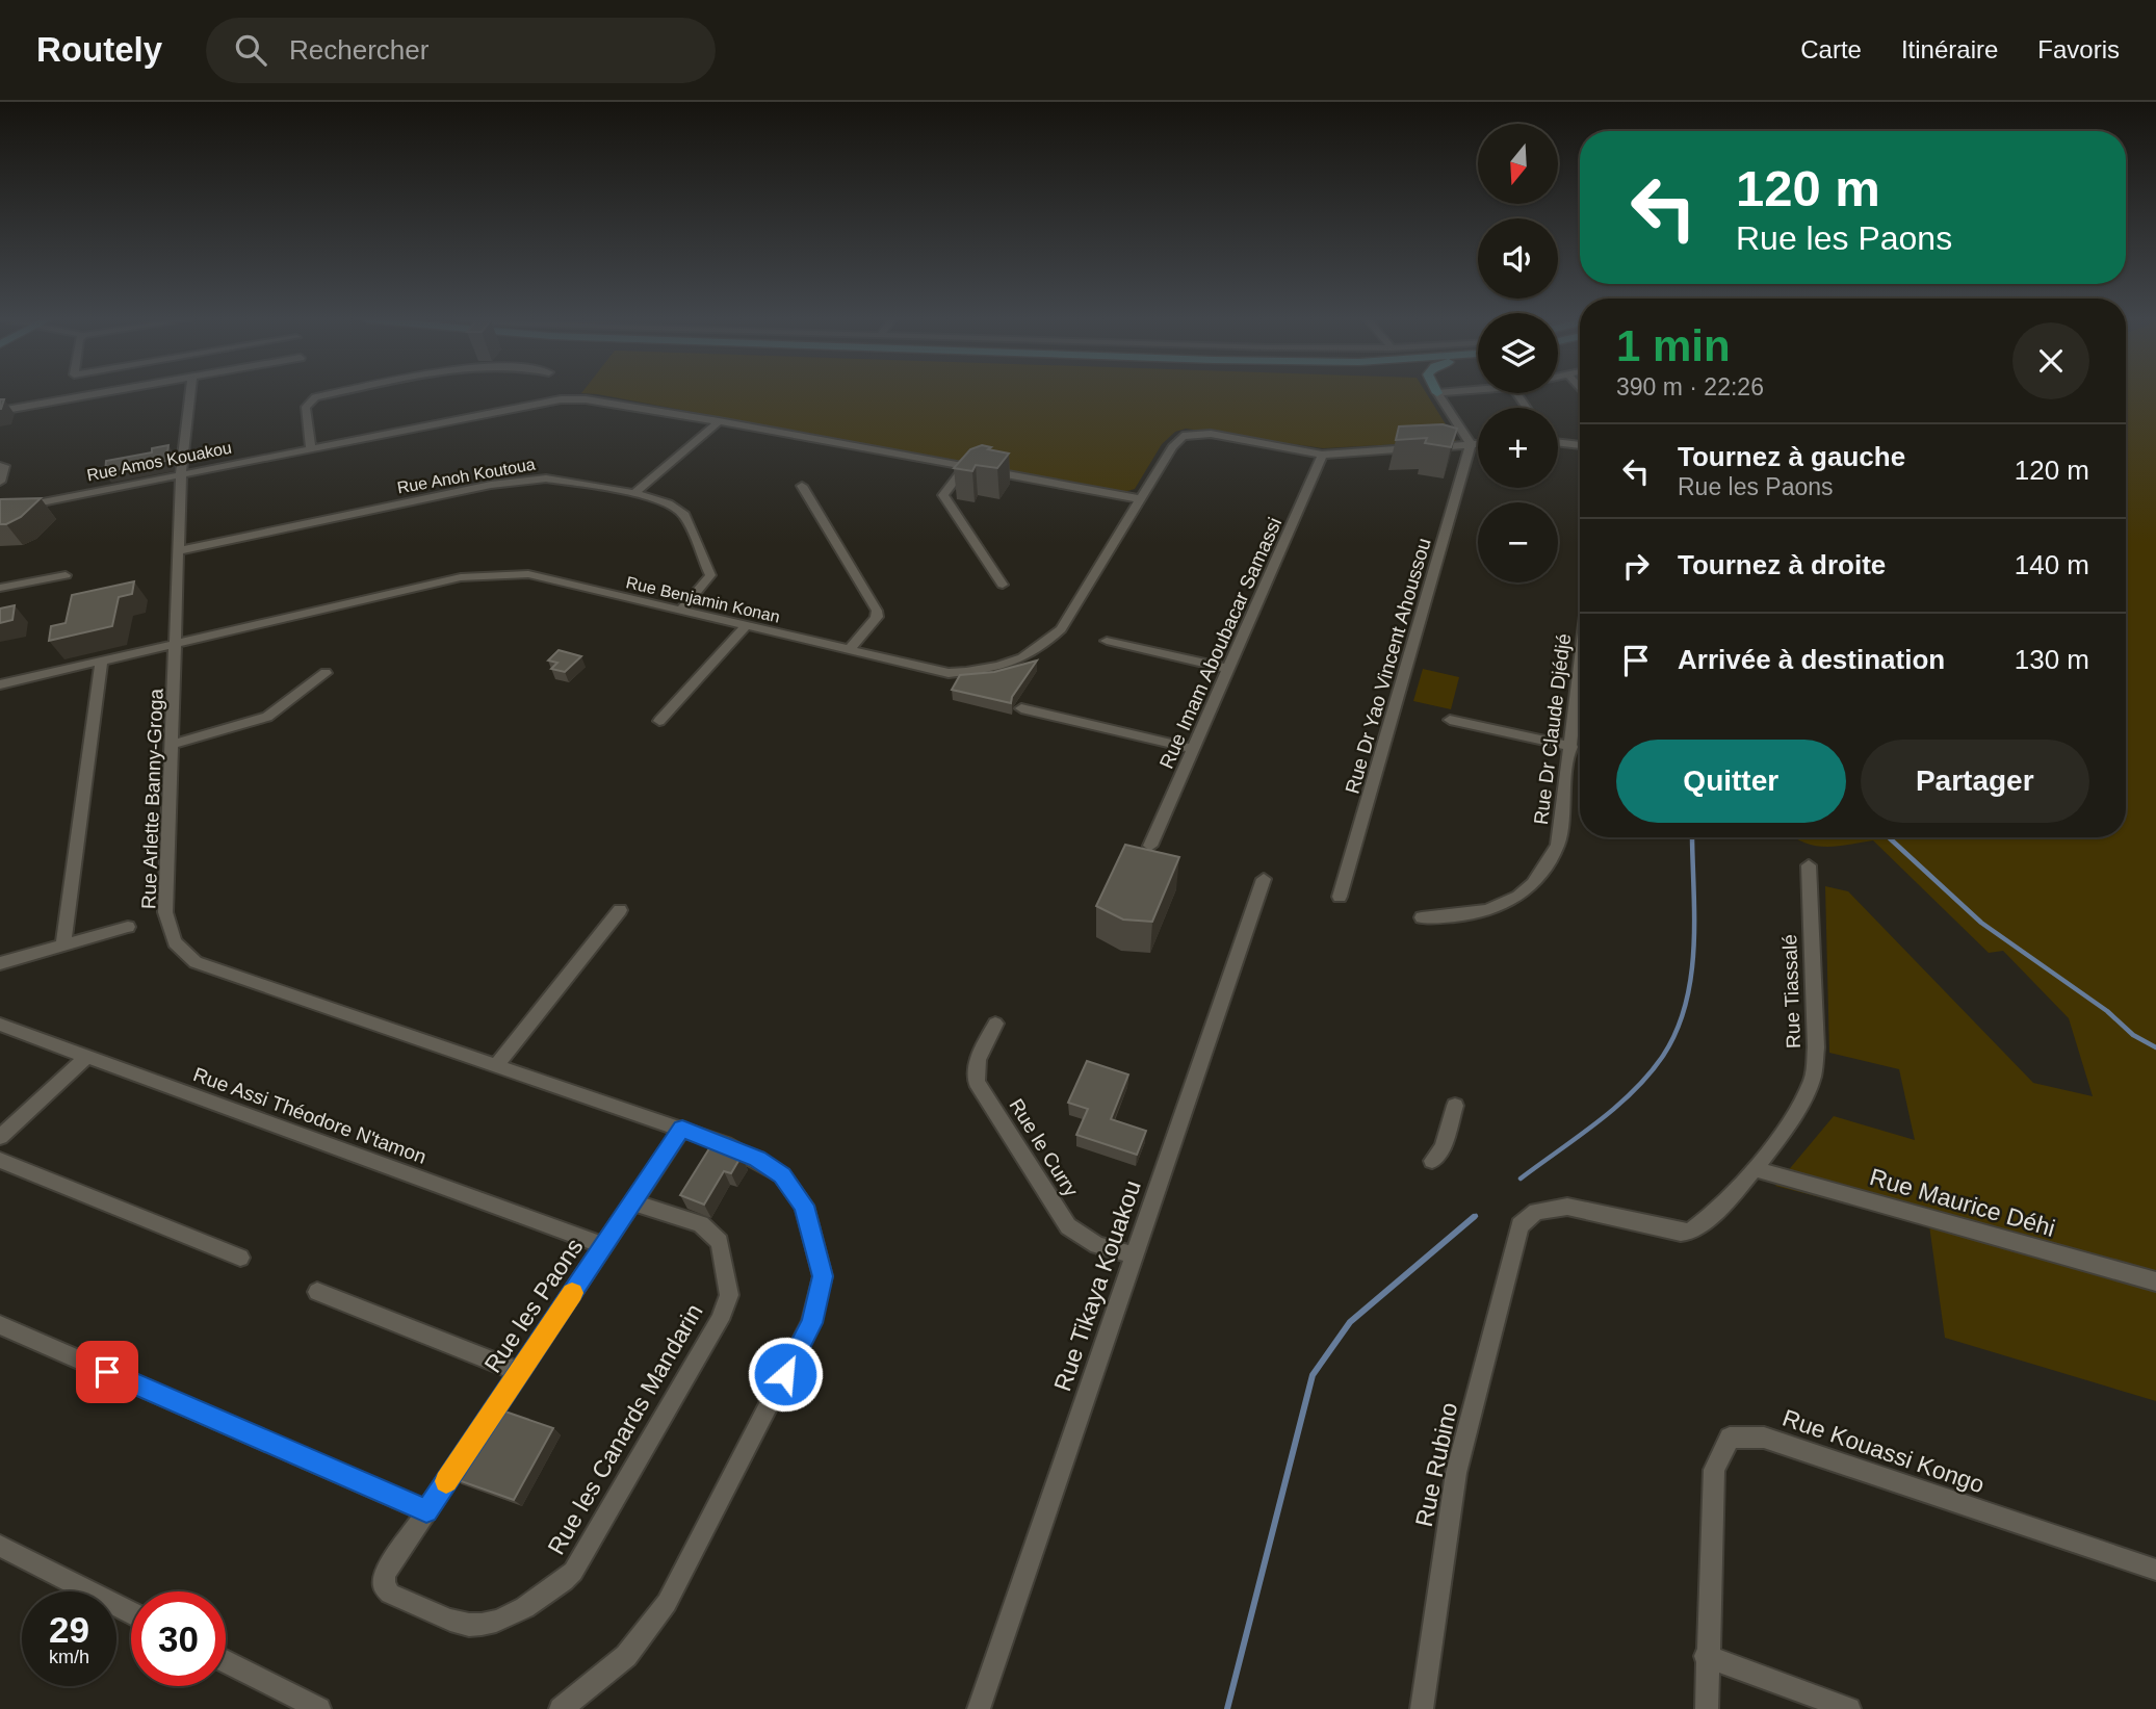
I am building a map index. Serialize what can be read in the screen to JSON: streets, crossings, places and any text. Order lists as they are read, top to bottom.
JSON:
{
  "streets": {
    "street": [
      "Rue Amos Kouakou",
      "Rue Anoh Koutoua",
      "Rue Benjamin Konan",
      "Rue Imam Aboubacar Samassi",
      "Rue Dr Yao Vincent Ahoussou",
      "Rue Dr Claude Djédjé",
      "Rue Arlette Banny-Groga",
      "Rue Tiassalé",
      "Rue Assi Théodore N'tamon",
      "Rue le Curry",
      "Rue Maurice Déhi",
      "Rue Tikaya Kouakou",
      "Rue les Paons",
      "Rue les Canards Mandarin",
      "Rue Kouassi Kongo",
      "Rue Rubino"
    ]
  },
  "crossings": [
    ["Rue Amos Kouakou", "Rue Benjamin Konan"],
    ["Rue Amos Kouakou", "Rue Arlette Banny-Groga"],
    ["Rue Anoh Koutoua", "Rue Benjamin Konan"],
    ["Rue Anoh Koutoua", "Rue Arlette Banny-Groga"],
    ["Rue Benjamin Konan", "Rue Imam Aboubacar Samassi"],
    ["Rue Benjamin Konan", "Rue Arlette Banny-Groga"],
    ["Rue Arlette Banny-Groga", "Rue les Paons"],
    ["Rue Tiassalé", "Rue Maurice Déhi"],
    ["Rue Tiassalé", "Rue Rubino"],
    ["Rue Assi Théodore N'tamon", "Rue les Paons"],
    ["Rue le Curry", "Rue Tikaya Kouakou"],
    ["Rue les Paons", "Rue les Canards Mandarin"]
  ],
  "north": "bottom",
  "page": {
    "header": "Routely",
    "search": "Rechercher",
    "nav": ["Carte", "Itinéraire", "Favoris"],
    "map_buttons": ["+", "−"],
    "turn": ["120 m", "Rue les Paons"],
    "heading": ["1 min", "390 m · 22:26"],
    "list": [
      {
        "name": "Tournez à gauche",
        "note": "Rue les Paons",
        "value": "120 m"
      },
      {
        "name": "Tournez à droite",
        "value": "140 m"
      },
      {
        "name": "Arrivée à destination",
        "value": "130 m"
      }
    ],
    "buttons": ["Quitter", "Partager"],
    "speed": "29 km/h",
    "limit": "30"
  }
}
